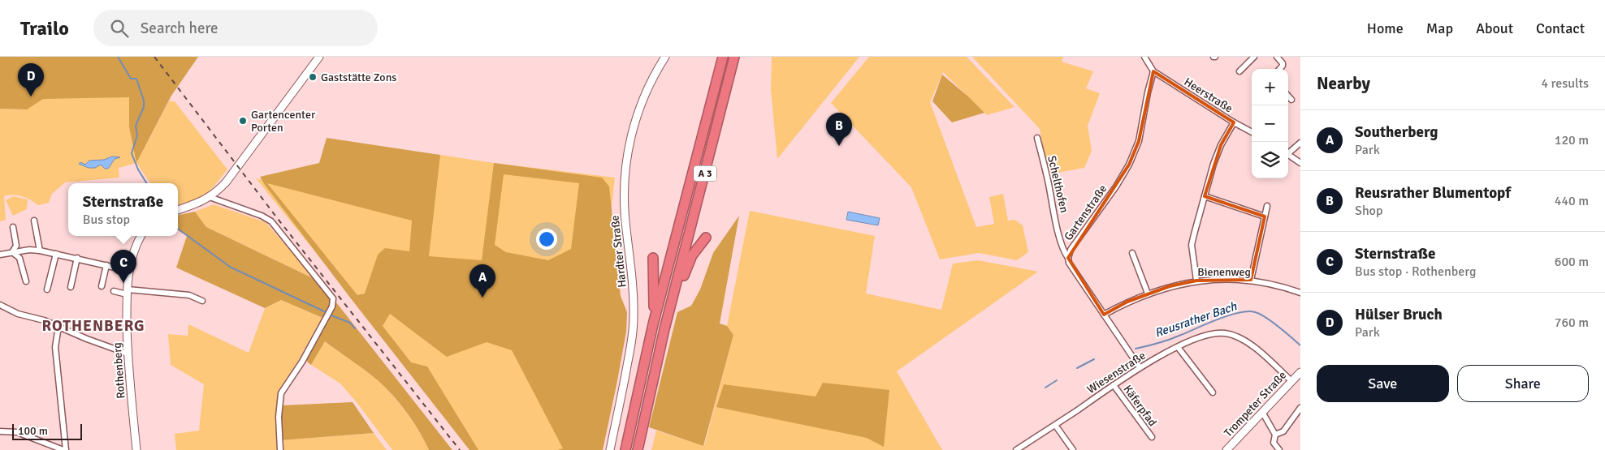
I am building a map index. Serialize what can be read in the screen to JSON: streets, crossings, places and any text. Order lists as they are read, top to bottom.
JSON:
{
  "streets": {
    "highway": ["A 3"],
    "main road": ["Hardter Straße", "Rothenberg", "Trompeter Straße"],
    "street": [
      "Heerstraße",
      "Schelthofen",
      "Gartenstraße",
      "Bienenweg",
      "Wiesenstraße",
      "Käferpfad"
    ]
  },
  "crossings": [
    ["Heerstraße", "Gartenstraße"],
    ["Schelthofen", "Gartenstraße"],
    ["Gartenstraße", "Bienenweg"],
    ["Gartenstraße", "Wiesenstraße"],
    ["Wiesenstraße", "Trompeter Straße"],
    ["Wiesenstraße", "Käferpfad"]
  ],
  "districts": ["ROTHENBERG"],
  "water": ["Reusrather Bach"],
  "places": ["Gaststätte Zons", "Gartencenter Porten"],
  "scale_bar": "100 m",
  "page": {
    "header": "Trailo",
    "search": "Search here",
    "nav": [
      "Home",
      "Map",
      "About",
      "Contact"
    ],
    "heading": ["Nearby", "4 results"],
    "pins": [
      "D",
      "B",
      "C",
      "A"
    ],
    "map_buttons": ["+", "−"],
    "list": [
      {
        "mark": "A",
        "name": "Southerberg",
        "note": "Park",
        "value": "120 m"
      },
      {
        "mark": "B",
        "name": "Reusrather Blumentopf",
        "note": "Shop",
        "value": "440 m"
      },
      {
        "mark": "C",
        "name": "Sternstraße",
        "note": "Bus stop · Rothenberg",
        "value": "600 m"
      },
      {
        "mark": "D",
        "name": "Hülser Bruch",
        "note": "Park",
        "value": "760 m"
      }
    ],
    "popup": ["Sternstraße", "Bus stop"],
    "buttons": ["Save", "Share"],
    "scale": "100 m"
  }
}
